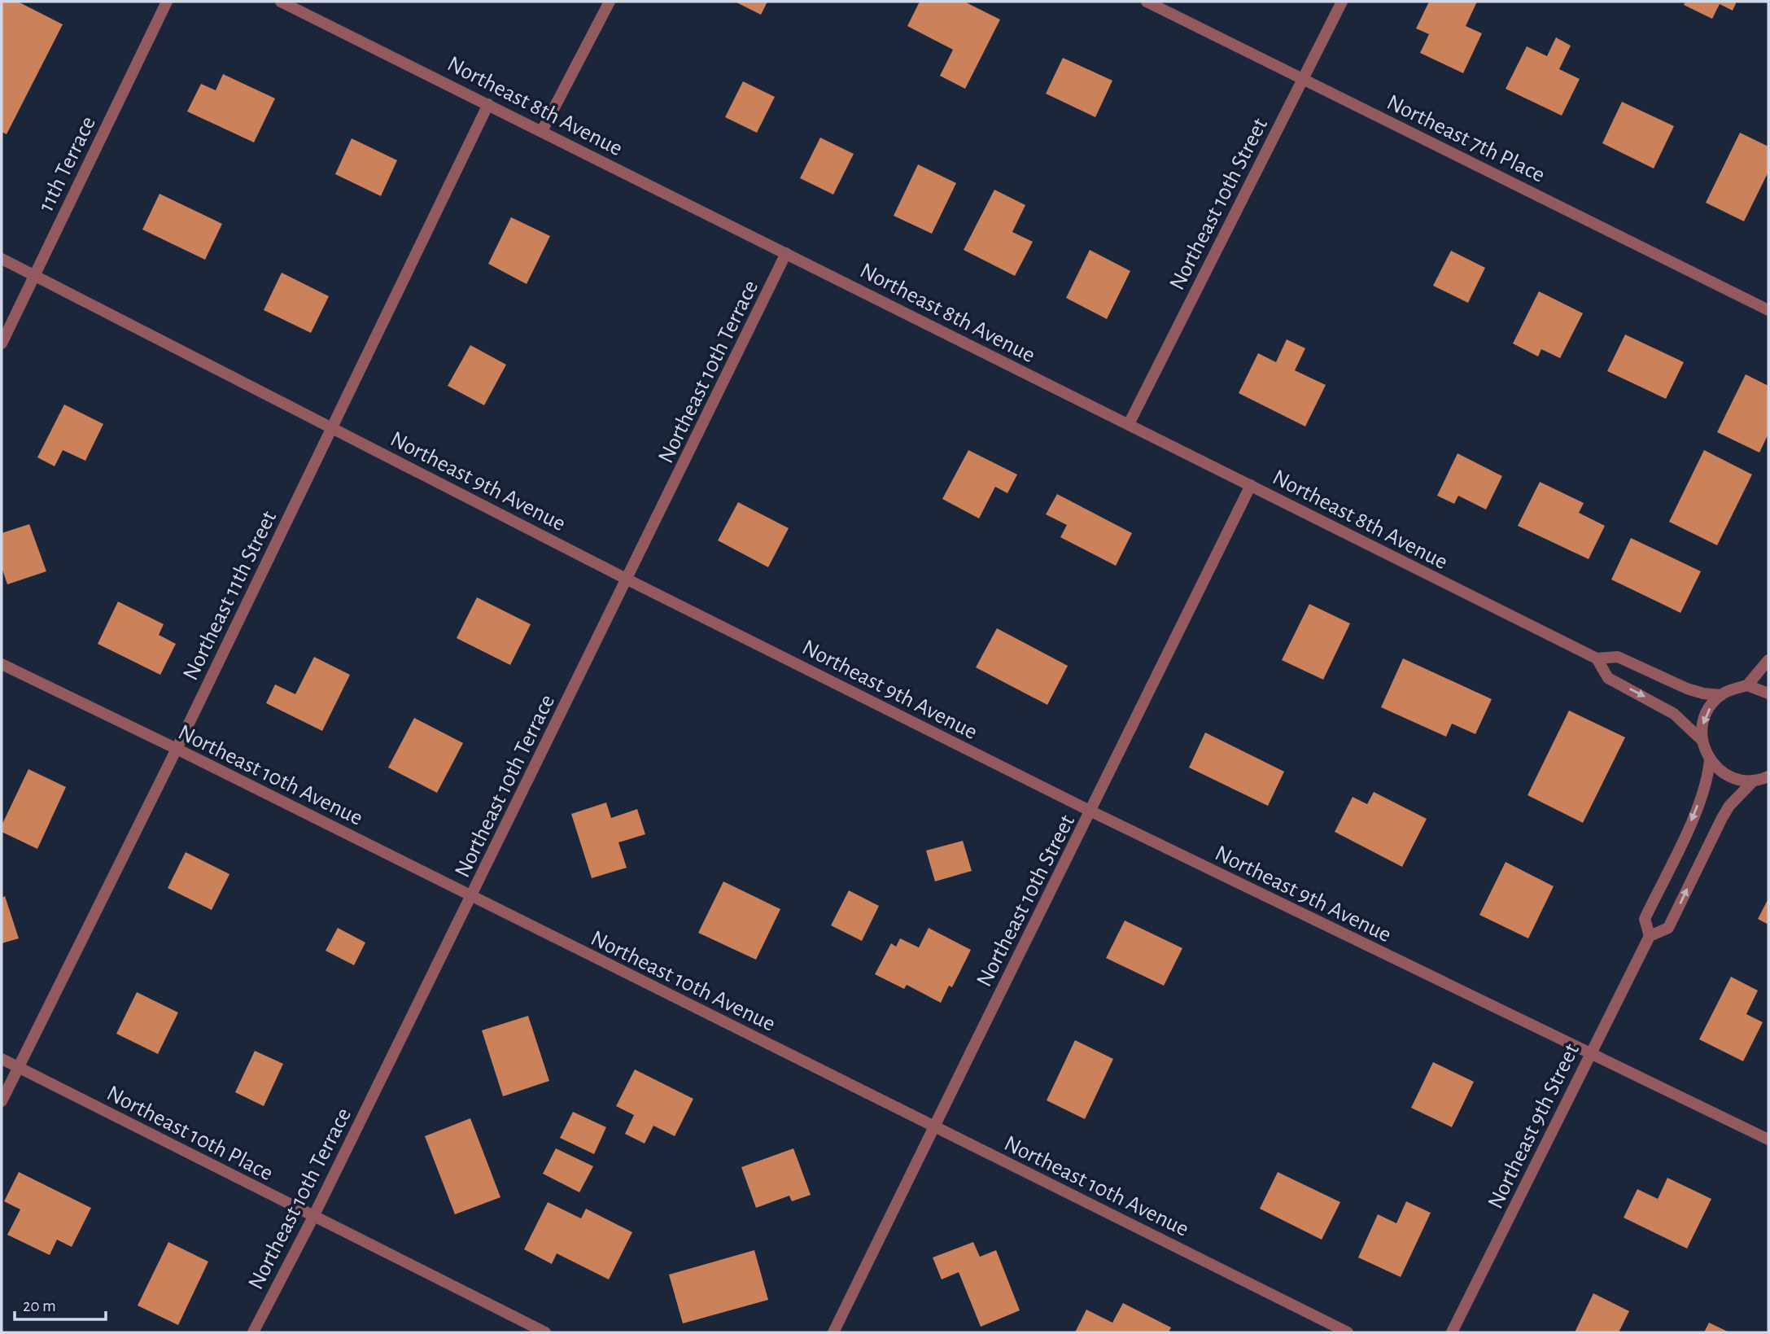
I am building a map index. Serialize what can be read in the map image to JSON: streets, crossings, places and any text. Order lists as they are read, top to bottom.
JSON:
{
  "streets": {
    "street": [
      "Northeast 8th Avenue",
      "Northeast 7th Place",
      "11th Terrace",
      "Northeast 10th Street",
      "Northeast 10th Terrace",
      "Northeast 9th Avenue",
      "Northeast 11th Street",
      "Northeast 10th Avenue",
      "Northeast 9th Street",
      "Northeast 10th Place"
    ]
  },
  "crossings": [
    ["Northeast 8th Avenue", "Northeast 10th Street"],
    ["Northeast 8th Avenue", "Northeast 10th Terrace"],
    ["Northeast 8th Avenue", "Northeast 11th Street"],
    ["Northeast 7th Place", "Northeast 10th Street"],
    ["11th Terrace", "Northeast 9th Avenue"],
    ["Northeast 10th Street", "Northeast 9th Avenue"],
    ["Northeast 10th Street", "Northeast 10th Avenue"],
    ["Northeast 10th Terrace", "Northeast 9th Avenue"],
    ["Northeast 10th Terrace", "Northeast 10th Avenue"],
    ["Northeast 10th Terrace", "Northeast 10th Place"],
    ["Northeast 9th Avenue", "Northeast 11th Street"],
    ["Northeast 9th Avenue", "Northeast 9th Street"],
    ["Northeast 11th Street", "Northeast 10th Avenue"],
    ["Northeast 11th Street", "Northeast 10th Place"]
  ],
  "scale_bar": "20 m"
}
